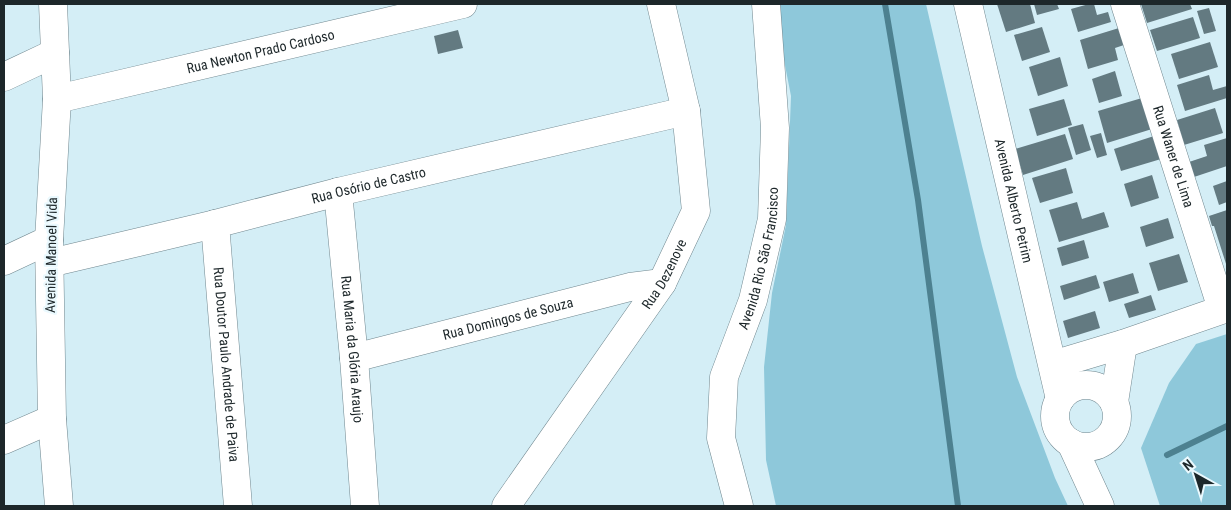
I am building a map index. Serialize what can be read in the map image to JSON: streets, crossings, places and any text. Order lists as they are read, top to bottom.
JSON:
{
  "streets": {
    "street": [
      "Rua Newton Prado Cardoso",
      "Rua Waner de Lima",
      "Rua Osório de Castro",
      "Avenida Alberto Petrim",
      "Avenida Manoel Vida",
      "Avenida Rio São Francisco",
      "Rua Dezenove",
      "Rua Domingos de Souza",
      "Rua Maria da Glória Araujo",
      "Rua Doutor Paulo Andrade de Paiva"
    ]
  },
  "crossings": [
    ["Rua Newton Prado Cardoso", "Avenida Manoel Vida"],
    ["Rua Osório de Castro", "Avenida Manoel Vida"],
    ["Rua Osório de Castro", "Rua Dezenove"],
    ["Rua Osório de Castro", "Rua Maria da Glória Araujo"],
    ["Rua Osório de Castro", "Rua Doutor Paulo Andrade de Paiva"],
    ["Rua Dezenove", "Rua Domingos de Souza"],
    ["Rua Domingos de Souza", "Rua Maria da Glória Araujo"]
  ],
  "north": "top left"
}
